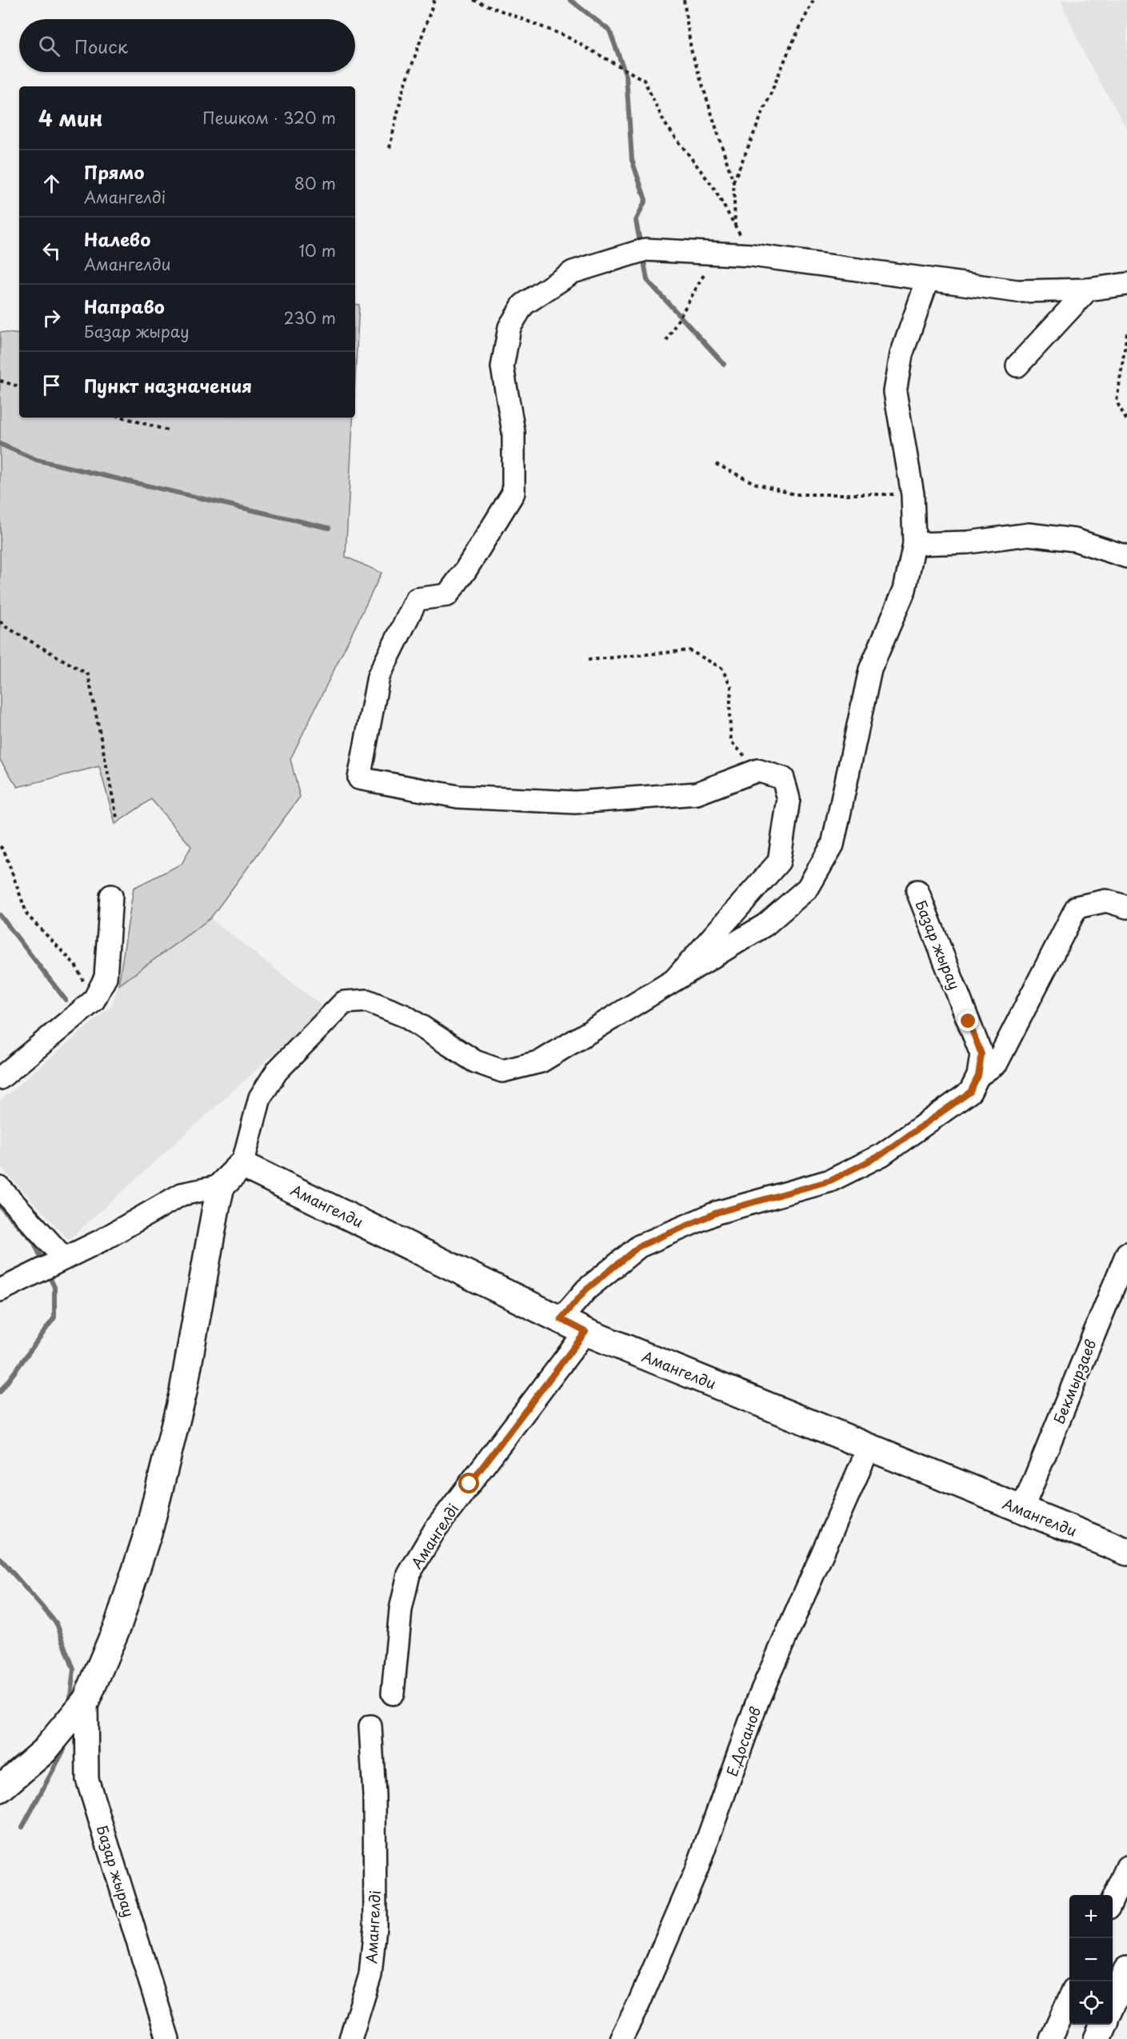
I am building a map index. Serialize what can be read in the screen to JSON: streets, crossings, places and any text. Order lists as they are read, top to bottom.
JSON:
{
  "streets": {
    "main road": ["Амангелди"],
    "street": [
      "Базар жырау",
      "Бекмырзаев",
      "Амангелді",
      "Е.Досанов"
    ]
  },
  "crossings": [
    ["Базар жырау", "Амангелди"],
    ["Амангелди", "Бекмырзаев"],
    ["Амангелди", "Амангелді"],
    ["Амангелди", "Е.Досанов"]
  ],
  "page": {
    "search": "Поиск",
    "heading": ["4 мин", "Пешком · 320 m"],
    "list": [
      ["Прямо", "Амангелді", "80 m"],
      ["Налево", "Амангелди", "10 m"],
      ["Направо", "Базар жырау", "230 m"],
      "Пункт назначения"
    ],
    "map_buttons": ["+", "−"]
  }
}
